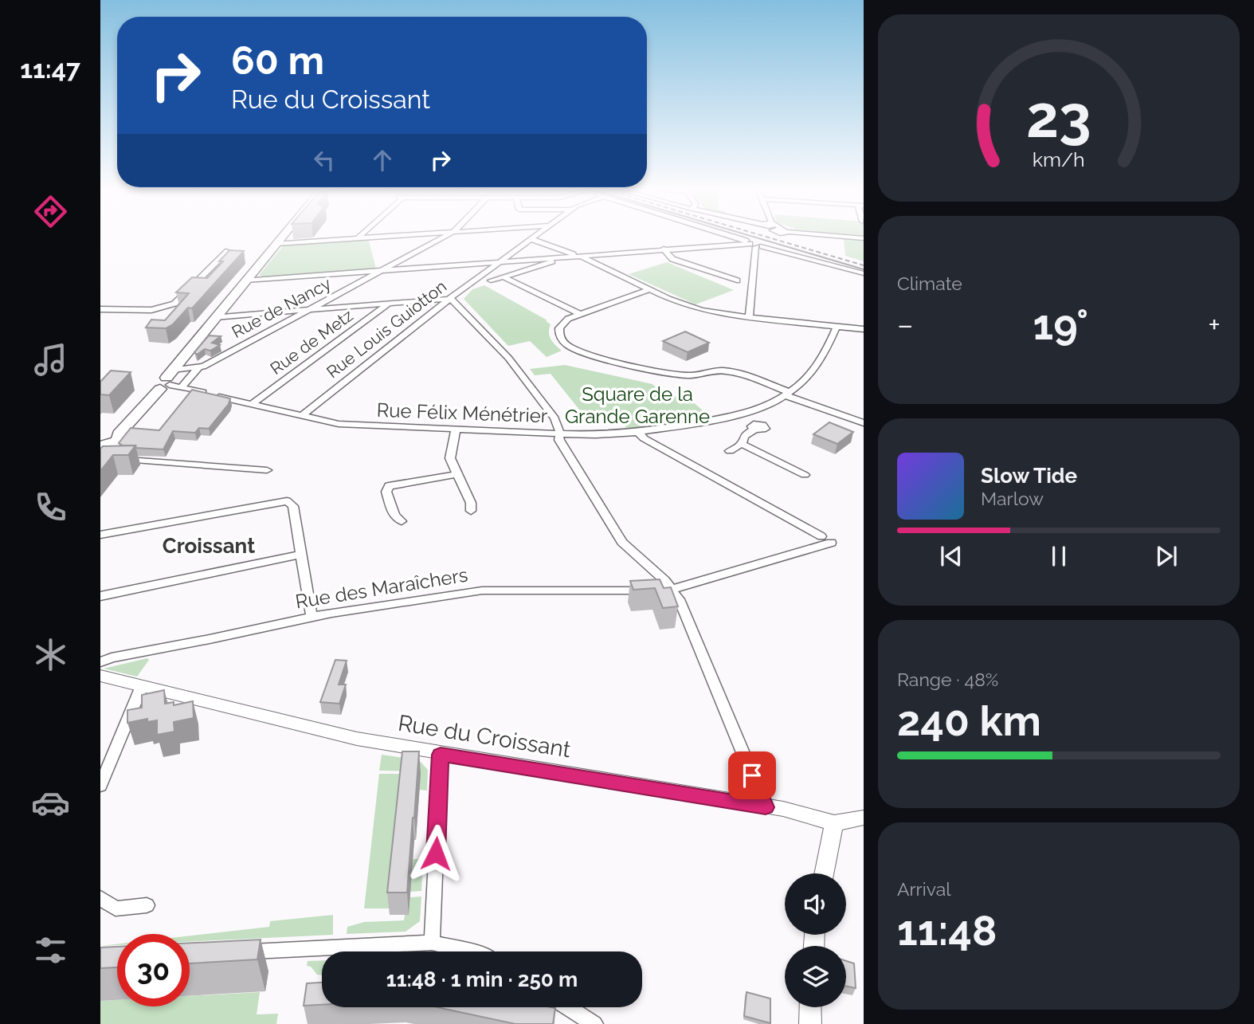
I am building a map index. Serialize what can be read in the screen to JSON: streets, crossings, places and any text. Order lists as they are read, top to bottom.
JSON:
{
  "streets": {
    "street": [
      "Rue de Nancy",
      "Rue Louis Guiotton",
      "Rue de Metz",
      "Rue Félix Ménétrier",
      "Rue des Maraîchers",
      "Rue du Croissant"
    ]
  },
  "crossings": [
    ["Rue de Nancy", "Rue Félix Ménétrier"],
    ["Rue Louis Guiotton", "Rue Félix Ménétrier"],
    ["Rue de Metz", "Rue Félix Ménétrier"]
  ],
  "districts": ["Croissant"],
  "parks": ["Square de la Grande Garenne"],
  "page": {
    "tabs": "11:47",
    "turn": ["60 m", "Rue du Croissant"],
    "tile": [
      "Climate",
      ["Range · 48%", "240 km"],
      ["Arrival", "11:48"]
    ],
    "heat": ["−", "19°", "+"],
    "song": ["Slow Tide", "Marlow"],
    "limit": "30",
    "trip": "11:48 · 1 min · 250 m",
    "gauge": ["23", "km/h"]
  }
}
